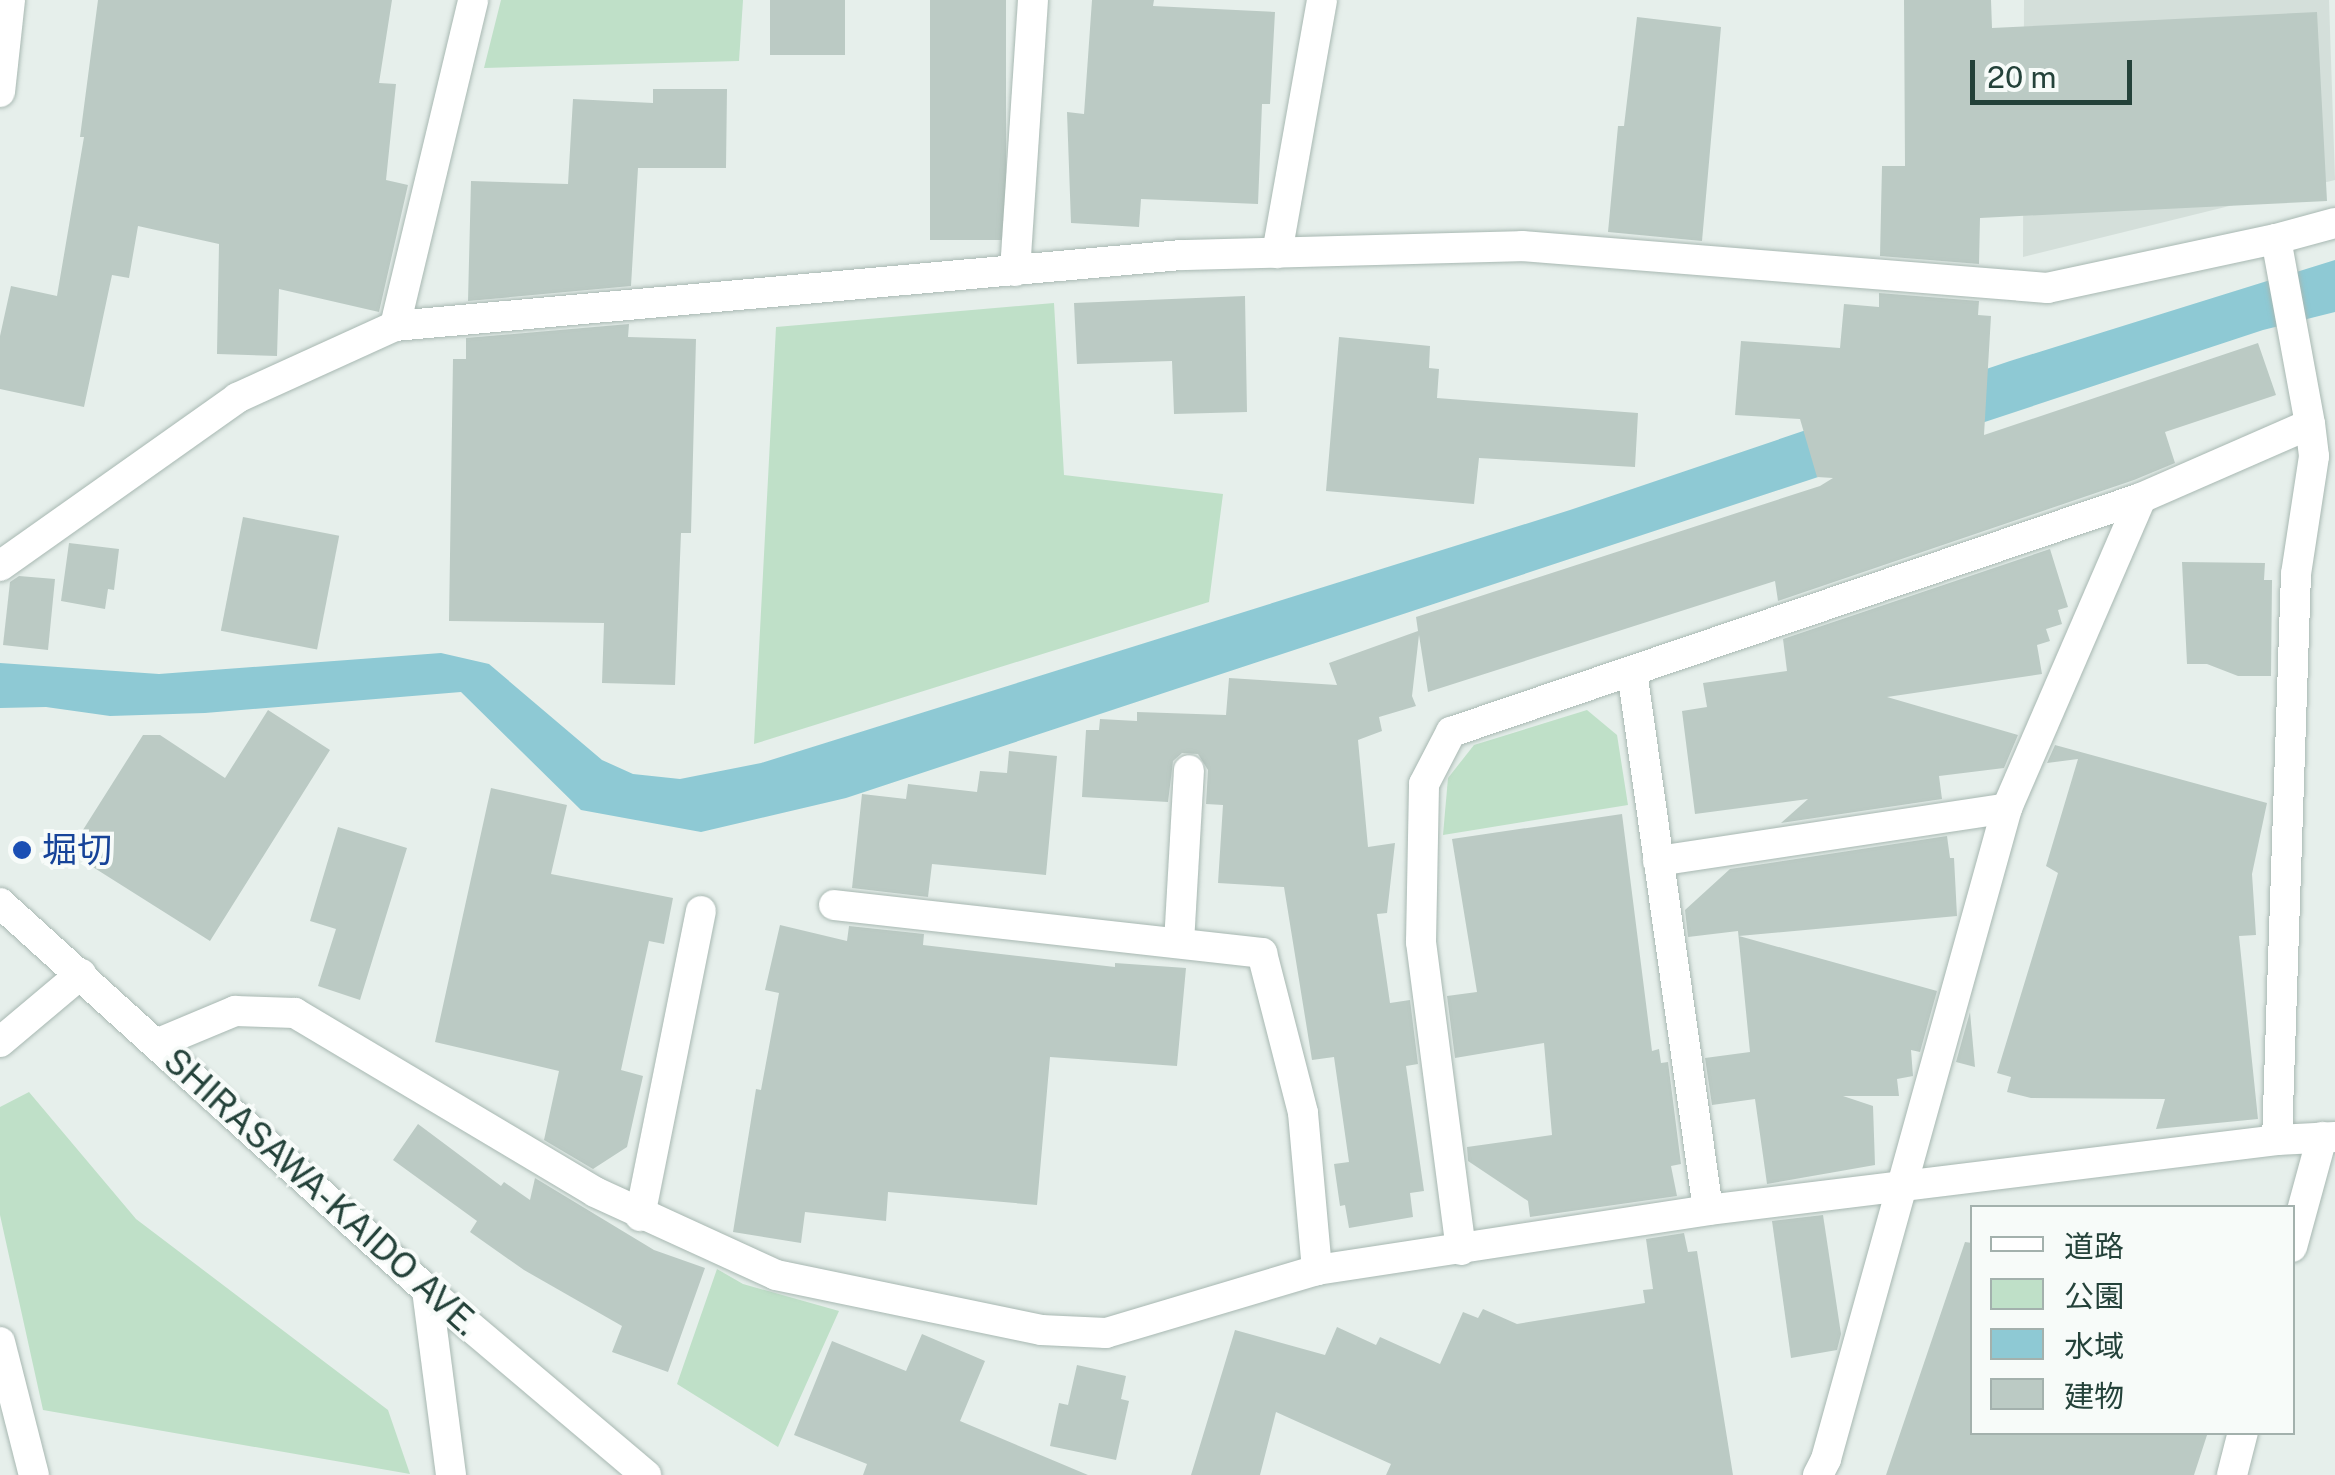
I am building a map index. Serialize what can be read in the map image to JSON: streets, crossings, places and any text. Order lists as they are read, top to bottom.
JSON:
{
  "streets": {
    "street": ["SHIRASAWA-KAIDO AVE."]
  },
  "places": ["堀切"],
  "legend": [
    "道路",
    "公園",
    "水域",
    "建物"
  ],
  "scale_bar": "20 m"
}
